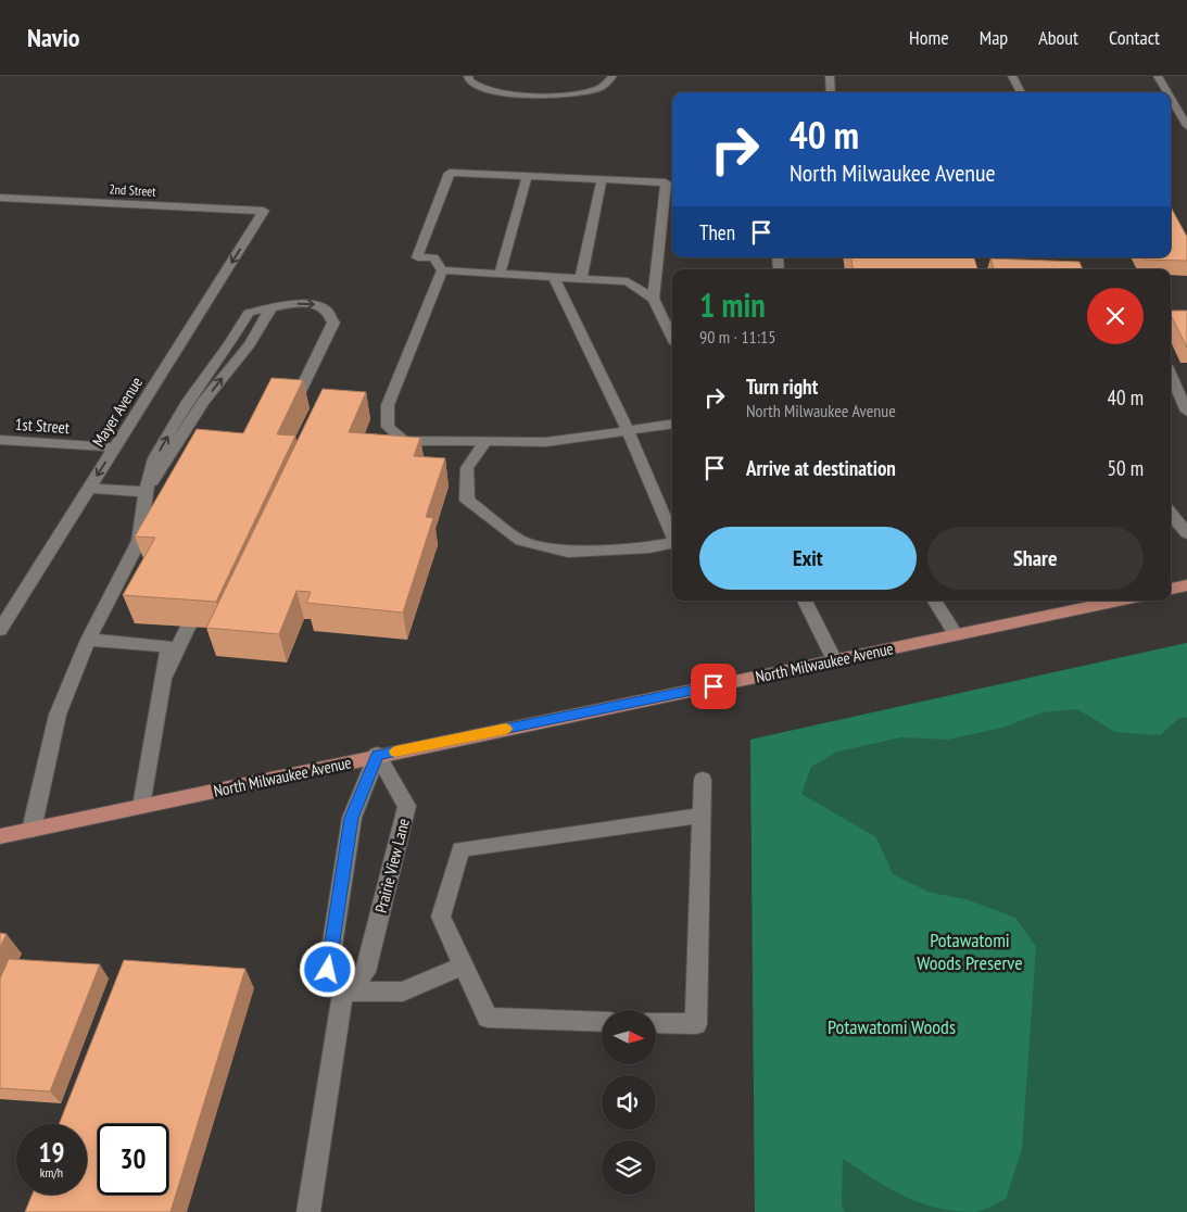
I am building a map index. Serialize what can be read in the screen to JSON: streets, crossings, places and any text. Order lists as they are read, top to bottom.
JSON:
{
  "streets": {
    "main road": ["North Milwaukee Avenue"],
    "street": [
      "2nd Street",
      "Mayer Avenue",
      "1st Street",
      "Prairie View Lane"
    ]
  },
  "crossings": [
    ["2nd Street", "Mayer Avenue"],
    ["Mayer Avenue", "1st Street"],
    ["North Milwaukee Avenue", "Prairie View Lane"]
  ],
  "one_way": ["Mayer Avenue"],
  "parks": ["Potawatomi Woods Preserve", "Potawatomi Woods"],
  "north": "right",
  "page": {
    "header": "Navio",
    "nav": [
      "Home",
      "Map",
      "About",
      "Contact"
    ],
    "turn": ["40 m", "North Milwaukee Avenue"],
    "then": "Then",
    "heading": ["1 min", "90 m · 11:15"],
    "list": [
      {
        "name": "Turn right",
        "note": "North Milwaukee Avenue",
        "value": "40 m"
      },
      {
        "name": "Arrive at destination",
        "value": "50 m"
      }
    ],
    "buttons": ["Exit", "Share"],
    "speed": "19 km/h",
    "limit": "30"
  }
}
